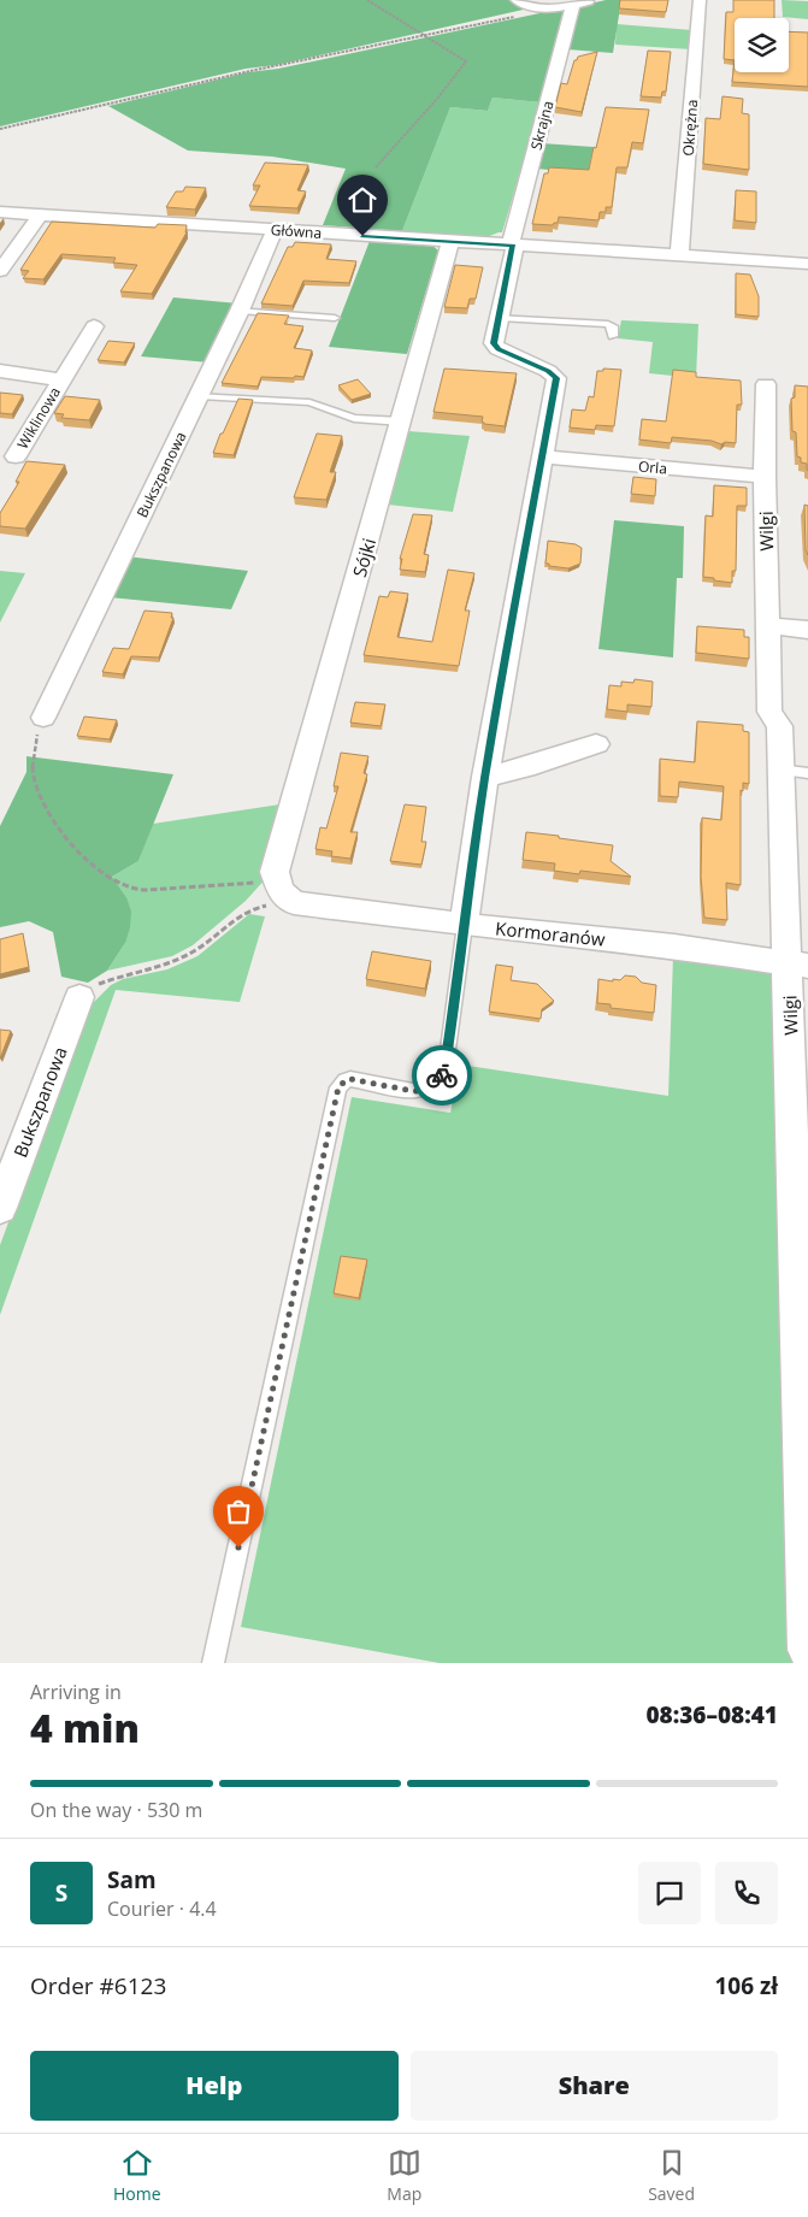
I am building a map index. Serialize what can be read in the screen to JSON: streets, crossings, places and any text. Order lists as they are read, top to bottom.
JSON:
{
  "streets": {
    "street": [
      "Skrajna",
      "Okrężna",
      "Główna",
      "Wiklinowa",
      "Orla",
      "Bukszpanowa",
      "Wilgi",
      "Sójki",
      "Kormoranów"
    ]
  },
  "crossings": [
    ["Skrajna", "Główna"],
    ["Skrajna", "Orla"],
    ["Okrężna", "Główna"],
    ["Główna", "Bukszpanowa"],
    ["Główna", "Sójki"],
    ["Orla", "Wilgi"],
    ["Wilgi", "Kormoranów"],
    ["Sójki", "Kormoranów"]
  ],
  "page": {
    "heading": ["4 min", "Arriving in", "08:36–08:41"],
    "panel": [
      "Sam",
      "Courier · 4.4",
      "Order #6123",
      "106 zł"
    ],
    "bar": "On the way · 530 m",
    "round": "S",
    "buttons": ["Help", "Share"],
    "tabs": ["Home", "Map", "Saved"]
  }
}
